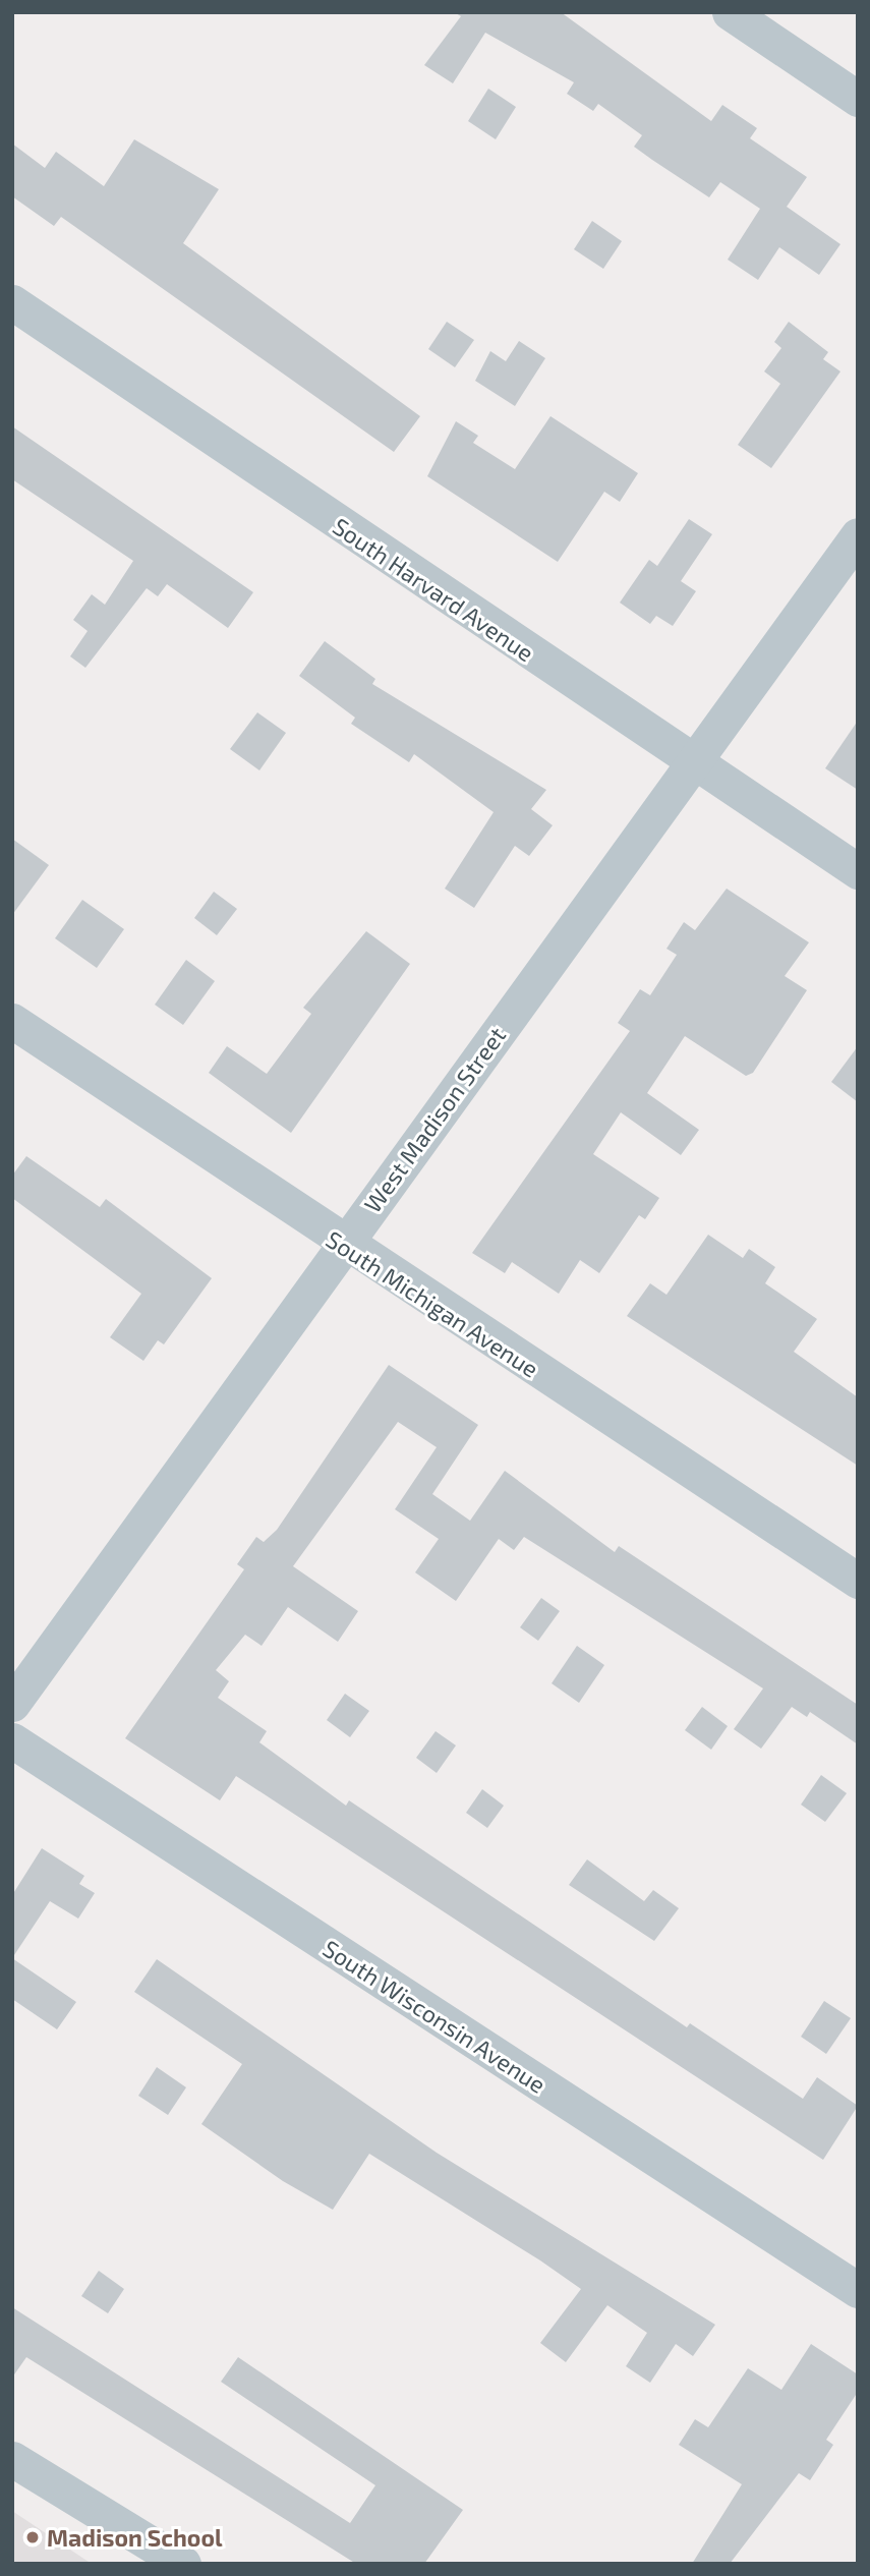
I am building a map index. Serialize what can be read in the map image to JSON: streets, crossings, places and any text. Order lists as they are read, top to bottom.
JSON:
{
  "streets": {
    "street": [
      "South Harvard Avenue",
      "West Madison Street",
      "South Michigan Avenue",
      "South Wisconsin Avenue"
    ]
  },
  "crossings": [
    ["South Harvard Avenue", "West Madison Street"],
    ["West Madison Street", "South Michigan Avenue"]
  ],
  "places": ["Madison School"]
}
